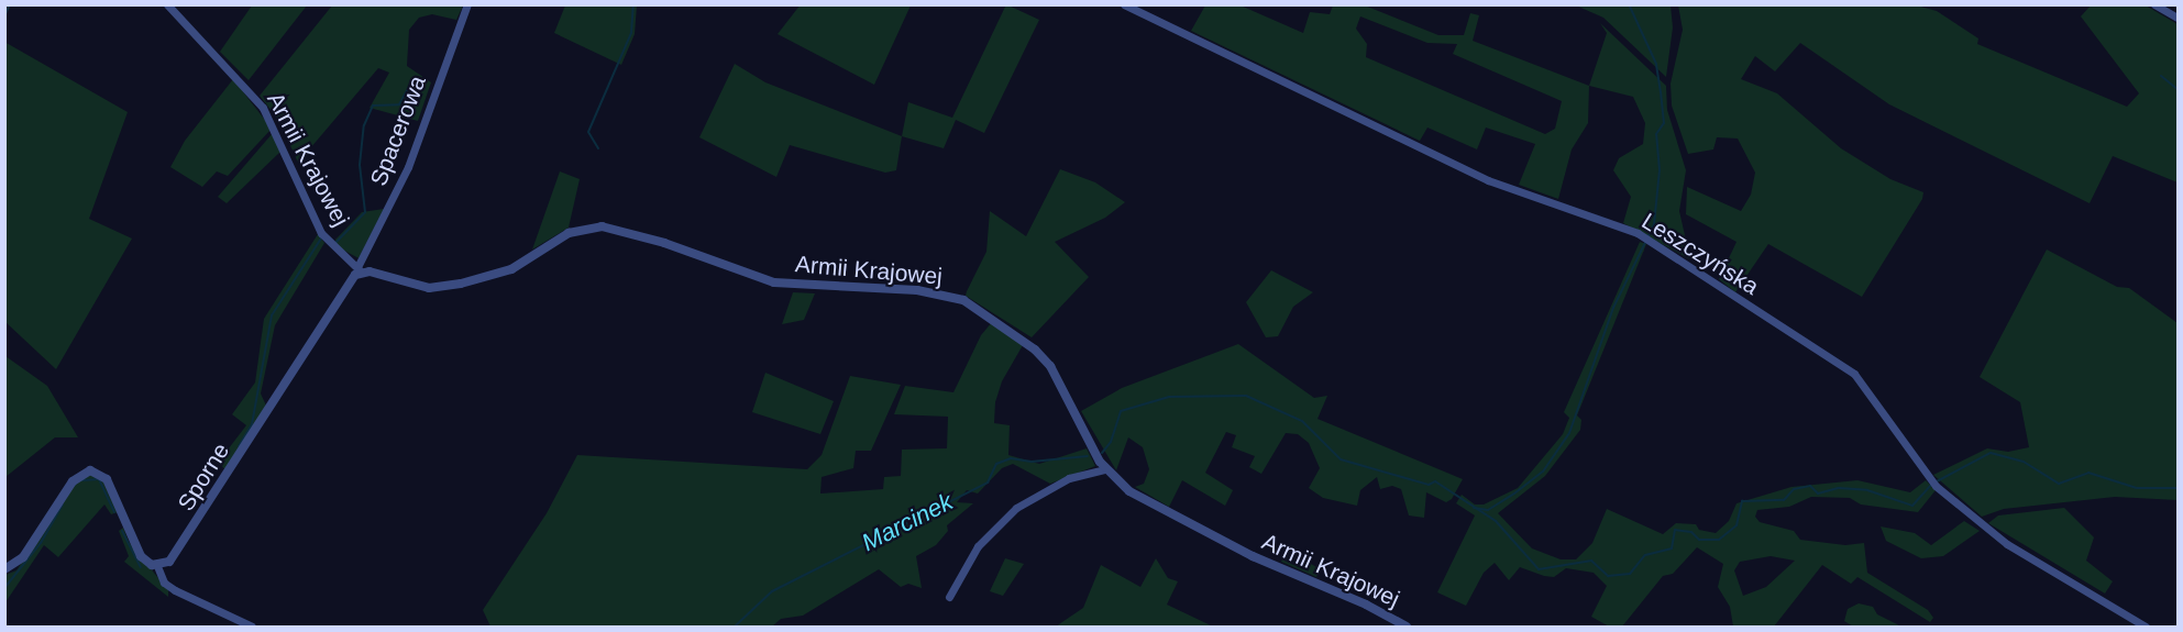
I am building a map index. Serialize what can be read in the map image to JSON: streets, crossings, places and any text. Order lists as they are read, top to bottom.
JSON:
{
  "streets": {
    "street": [
      "Spacerowa",
      "Armii Krajowej",
      "Leszczyńska",
      "Sporne"
    ]
  },
  "crossings": [
    ["Spacerowa", "Armii Krajowej"],
    ["Spacerowa", "Sporne"],
    ["Armii Krajowej", "Sporne"]
  ],
  "water": ["Marcinek"]
}
